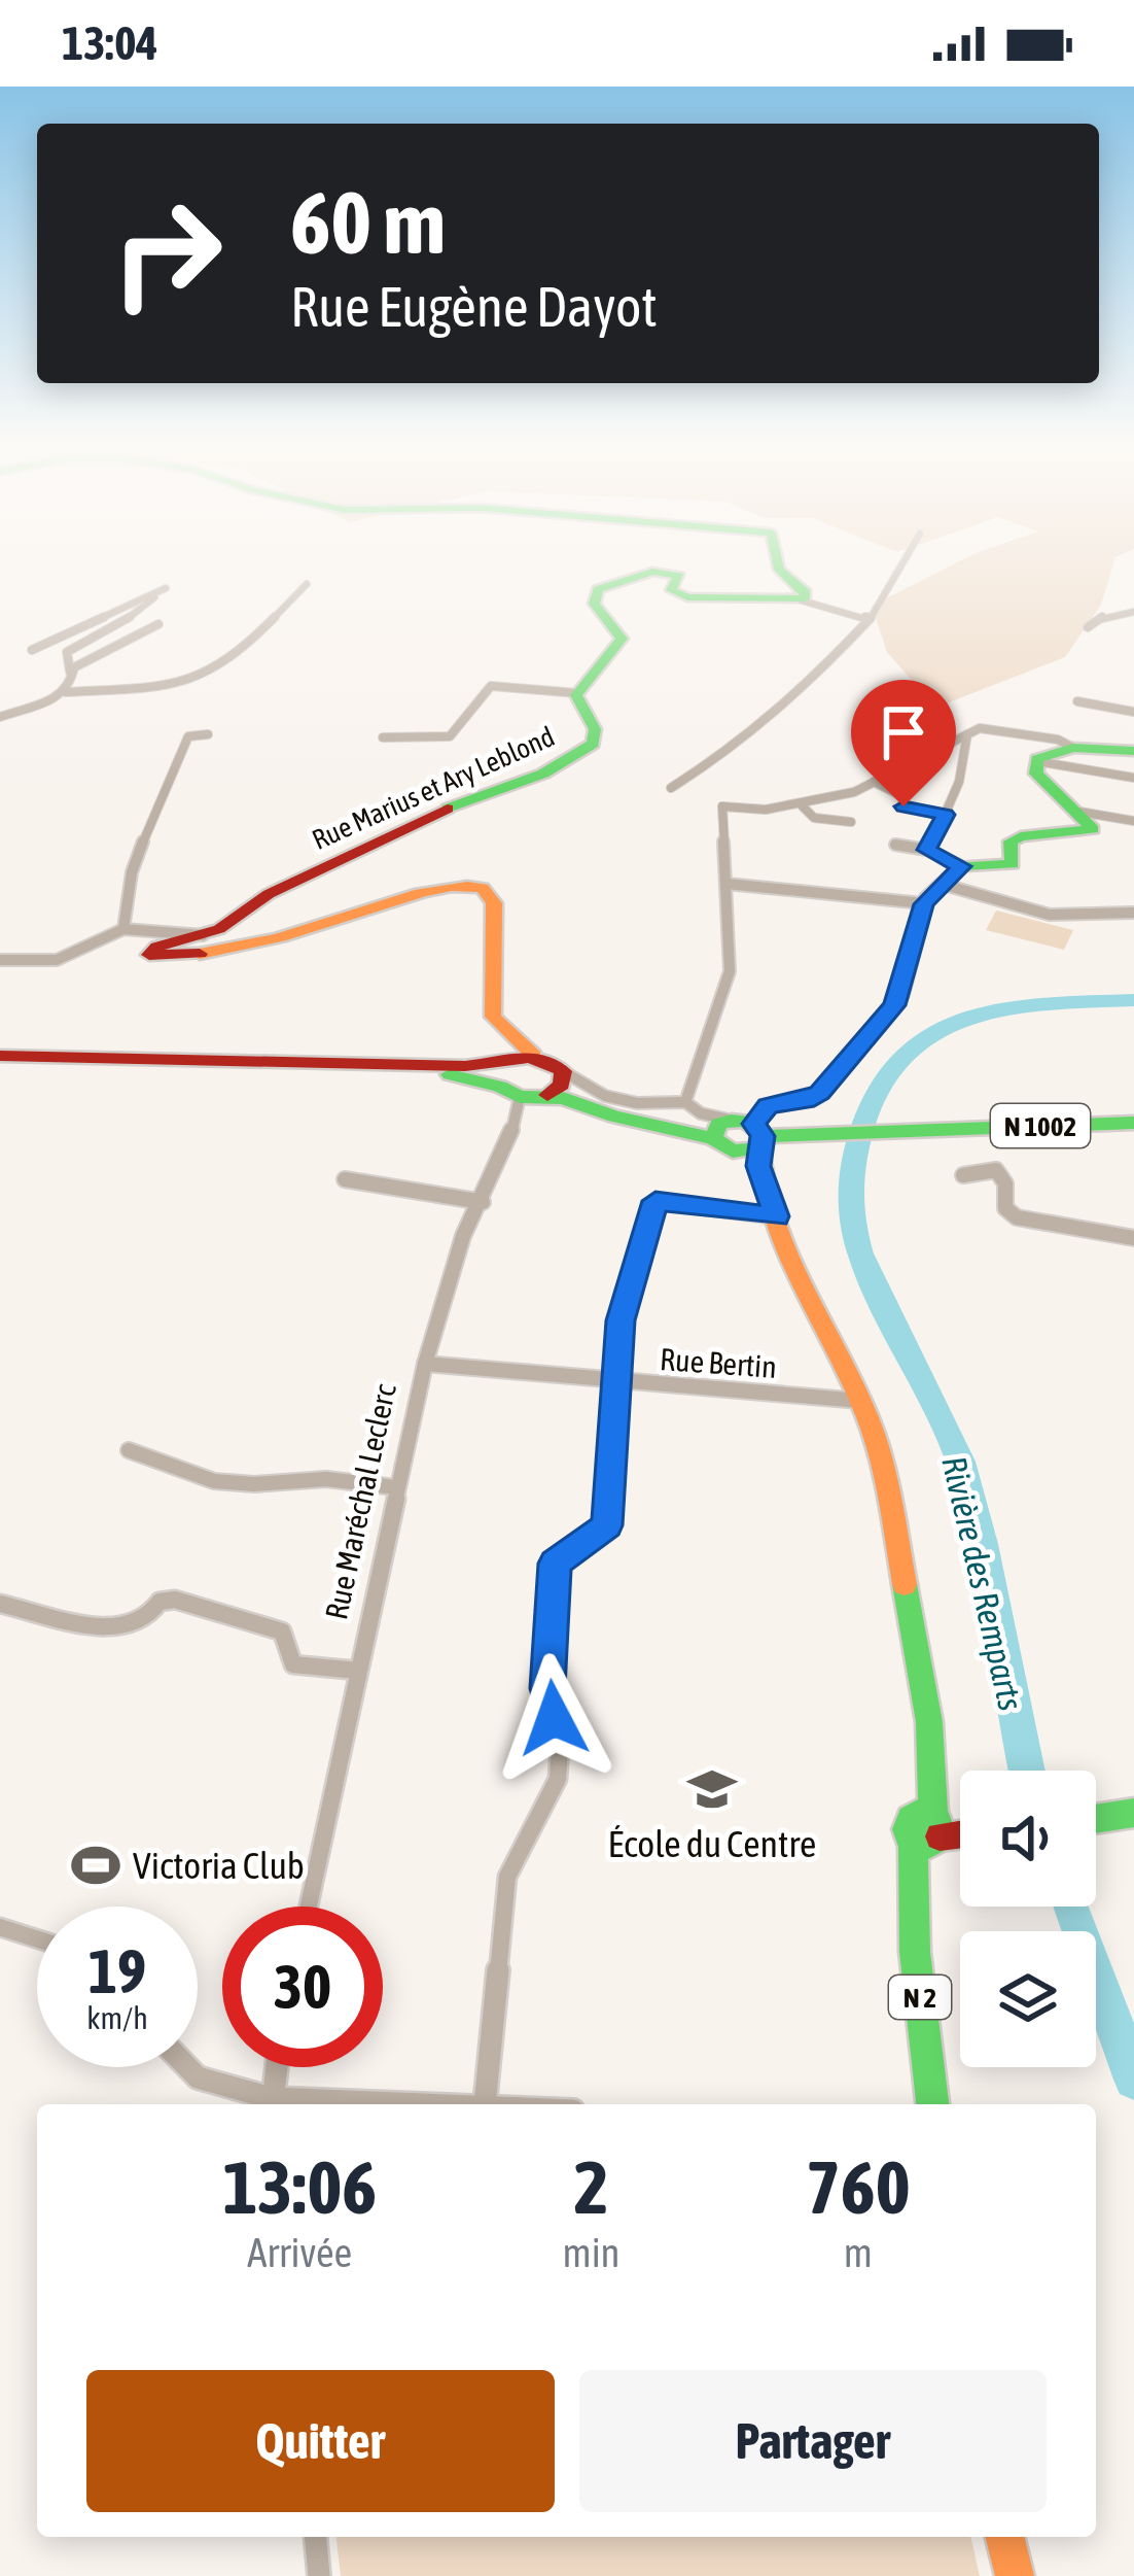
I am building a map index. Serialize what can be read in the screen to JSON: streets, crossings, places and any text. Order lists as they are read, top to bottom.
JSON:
{
  "streets": {
    "main road": ["Rue Marius et Ary Leblond", "N 1002", "N 2"],
    "street": ["Rue Bertin", "Rue Maréchal Leclerc"]
  },
  "crossings": [
    ["Rue Bertin", "Rue Maréchal Leclerc"]
  ],
  "water": ["Rivière des Remparts"],
  "places": {
    "school or university": ["École du Centre"],
    "sports": ["Victoria Club"]
  },
  "page": {
    "status": "13:04",
    "turn": ["60 m", "Rue Eugène Dayot"],
    "speed": "19 km/h",
    "limit": "30",
    "eta": [
      "13:06",
      "Arrivée",
      "2",
      "min",
      "760",
      "m"
    ],
    "buttons": ["Quitter", "Partager"]
  }
}
